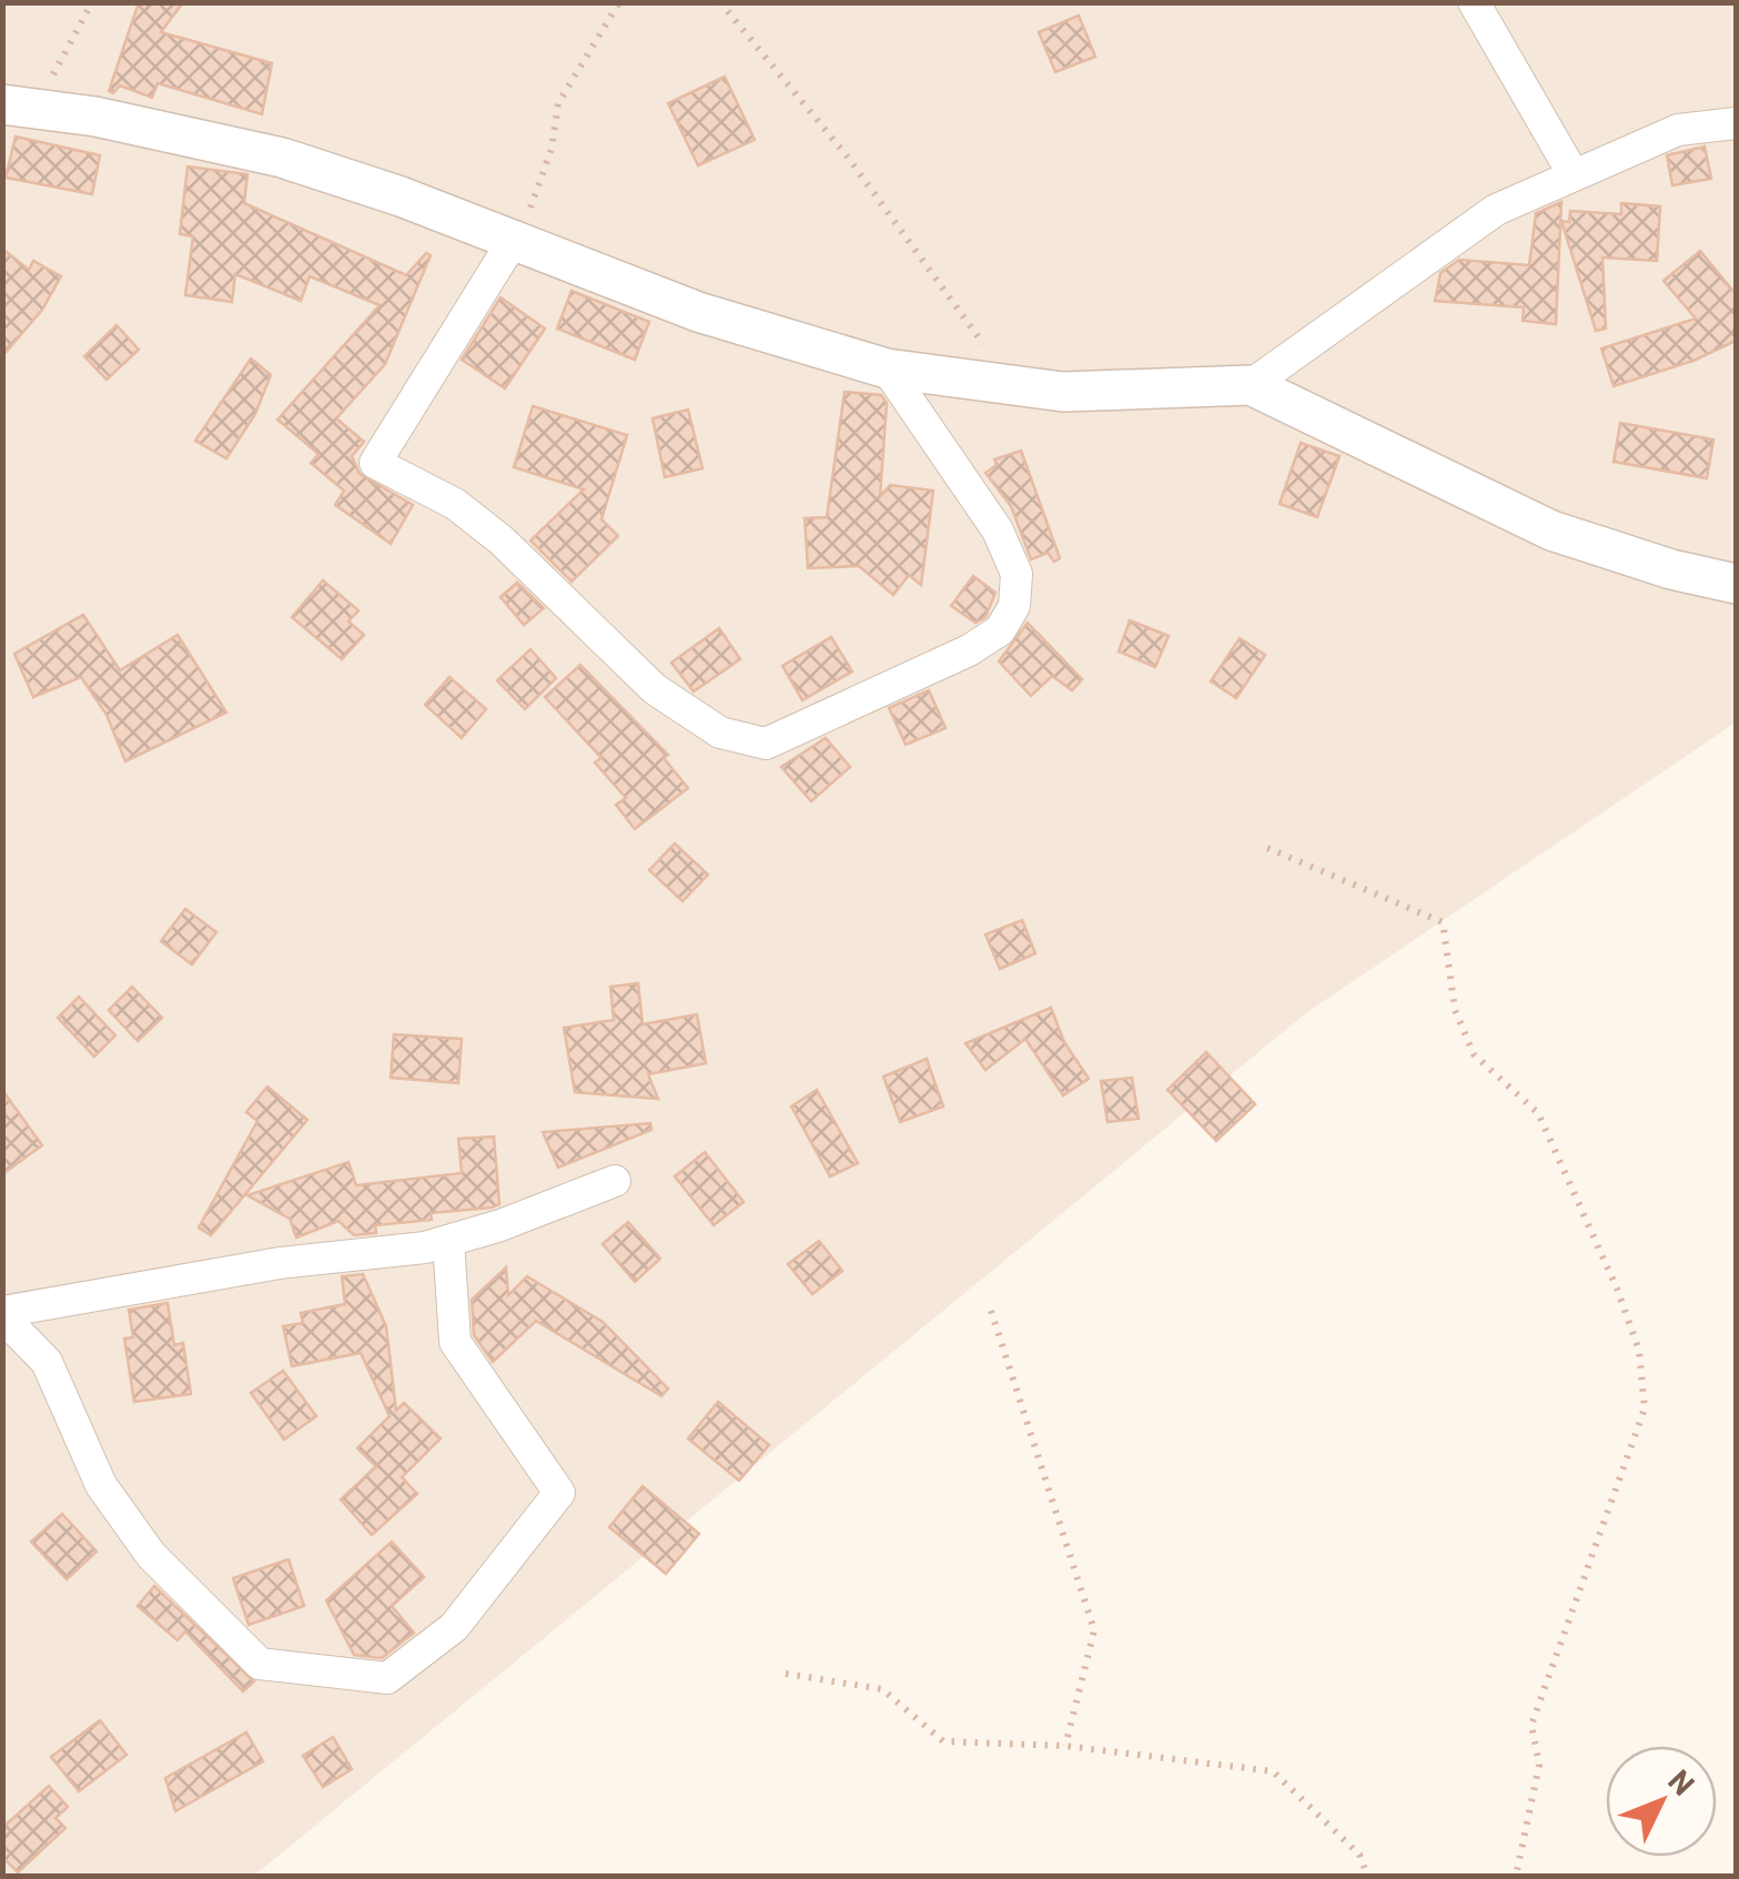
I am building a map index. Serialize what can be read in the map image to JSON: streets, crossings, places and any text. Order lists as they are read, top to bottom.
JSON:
{
  "north": "top right"
}
